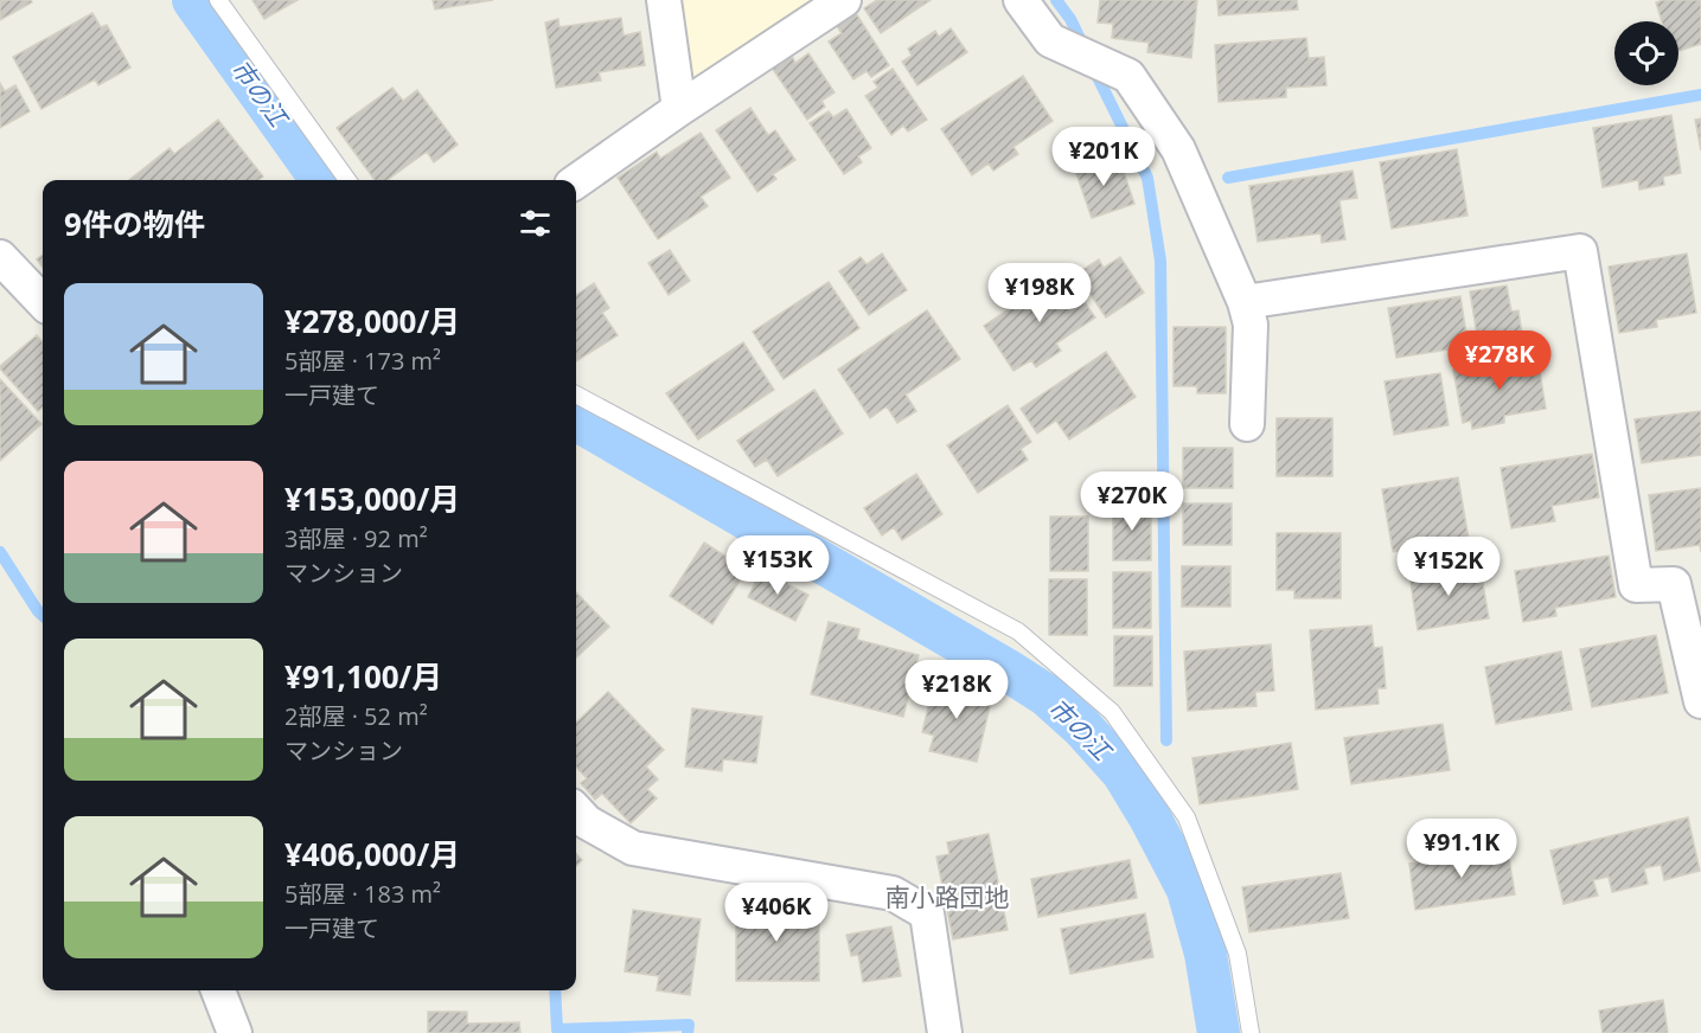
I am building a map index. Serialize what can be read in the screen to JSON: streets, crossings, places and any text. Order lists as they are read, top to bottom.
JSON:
{
  "districts": ["南小路団地"],
  "water": ["市の江"],
  "page": {
    "price": [
      "¥201K",
      "¥198K",
      "¥278K",
      "¥270K",
      "¥153K",
      "¥152K",
      "¥218K",
      "¥91.1K",
      "¥406K"
    ],
    "heading": "9件の物件",
    "list": [
      {
        "name": "¥278,000/月",
        "note": "5部屋 · 173 m² · 一戸建て"
      },
      {
        "name": "¥153,000/月",
        "note": "3部屋 · 92 m² · マンション"
      },
      {
        "name": "¥91,100/月",
        "note": "2部屋 · 52 m² · マンション"
      },
      {
        "name": "¥406,000/月",
        "note": "5部屋 · 183 m² · 一戸建て"
      }
    ]
  }
}
